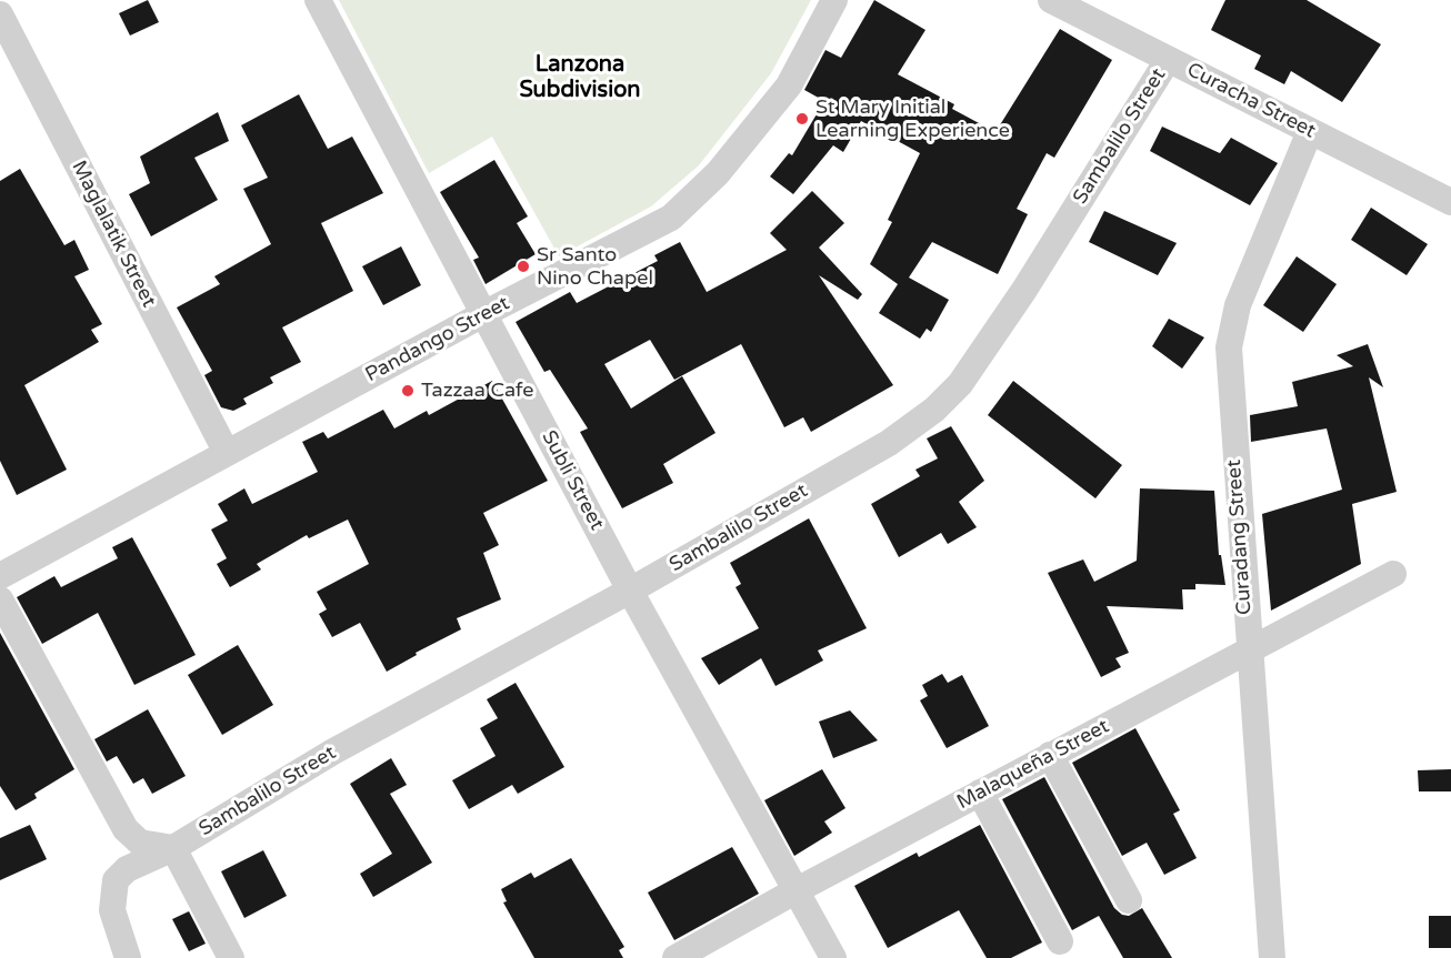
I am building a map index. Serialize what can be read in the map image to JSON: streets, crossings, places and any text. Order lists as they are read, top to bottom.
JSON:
{
  "streets": {
    "street": [
      "Curacha Street",
      "Sambalilo Street",
      "Maglalatik Street",
      "Pandango Street",
      "Subli Street",
      "Curadang Street",
      "Malaqueña Street"
    ]
  },
  "crossings": [
    ["Curacha Street", "Sambalilo Street"],
    ["Curacha Street", "Curadang Street"],
    ["Sambalilo Street", "Subli Street"],
    ["Maglalatik Street", "Pandango Street"],
    ["Pandango Street", "Subli Street"],
    ["Subli Street", "Malaqueña Street"],
    ["Curadang Street", "Malaqueña Street"]
  ],
  "districts": ["Lanzona Subdivision"],
  "places": ["St Mary Initial Learning Experience", "Sr Santo Nino Chapel", "Tazzaa Cafe"]
}
